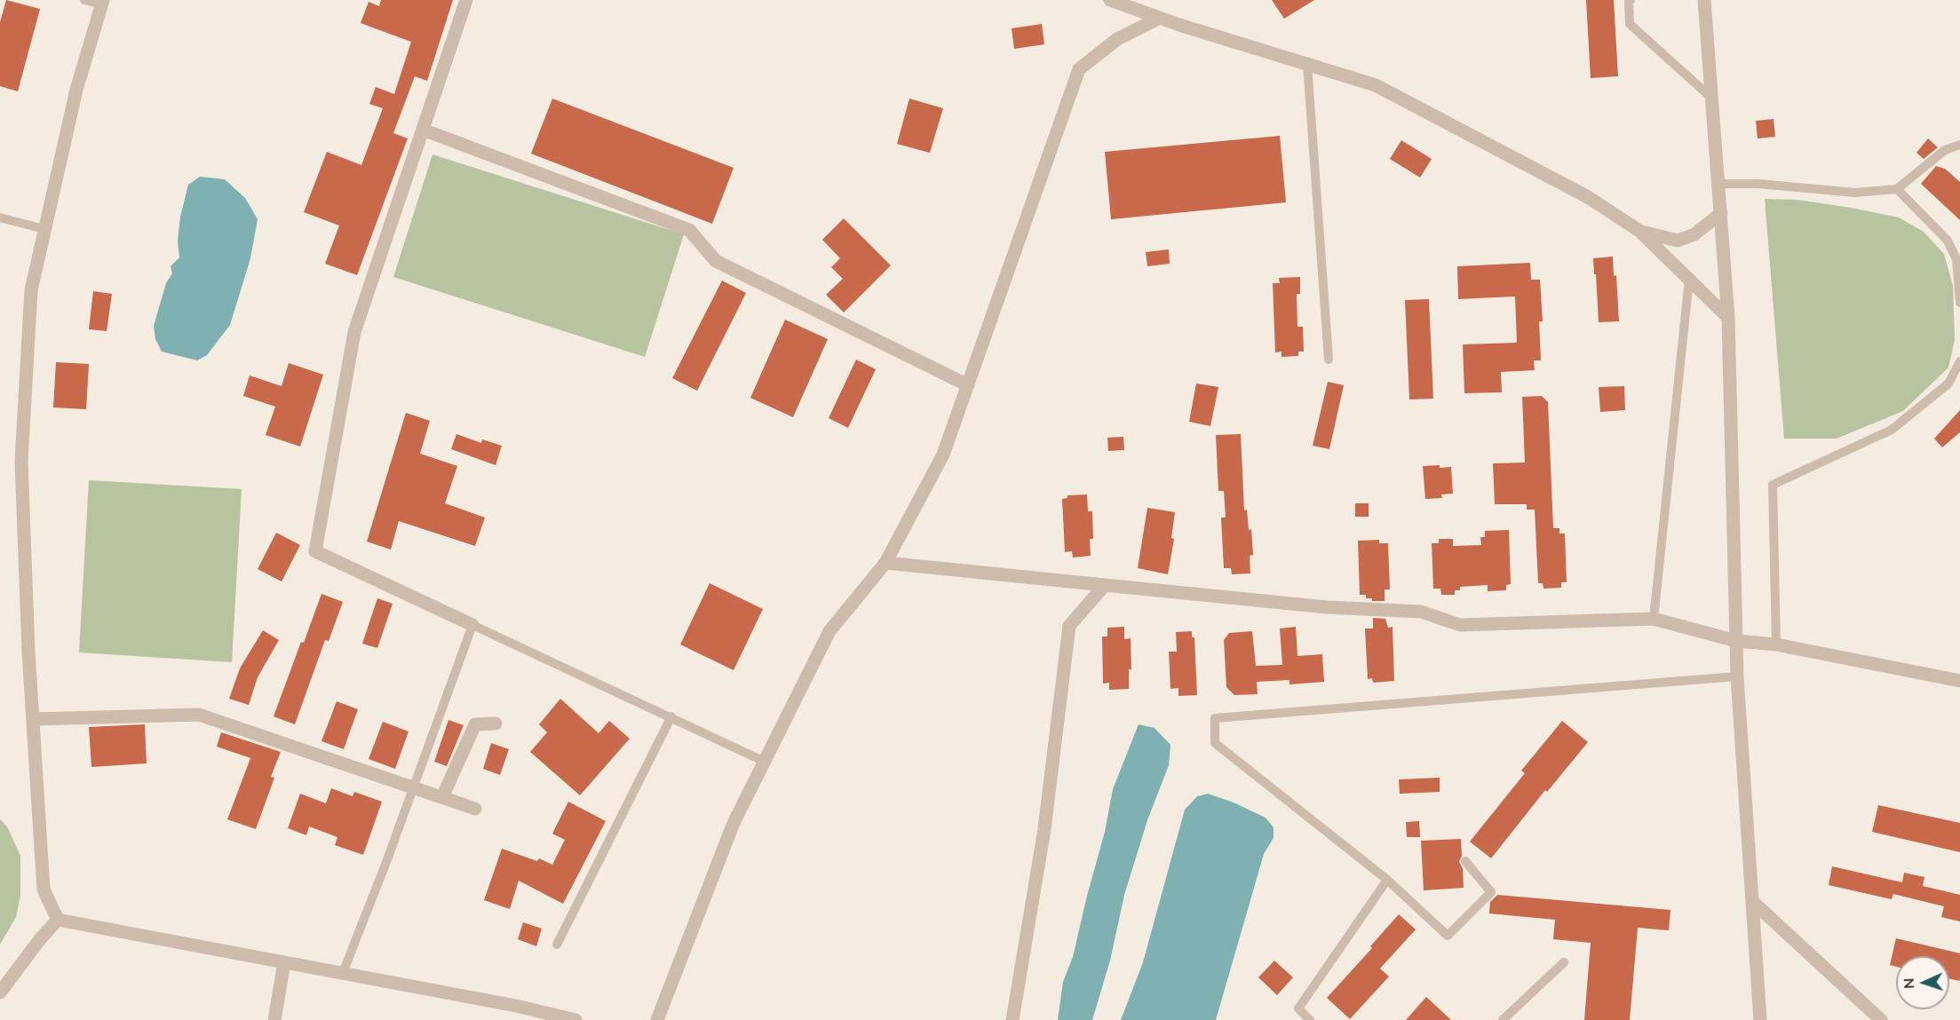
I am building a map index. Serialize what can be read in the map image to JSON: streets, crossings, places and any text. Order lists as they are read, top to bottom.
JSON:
{
  "north": "left"
}
